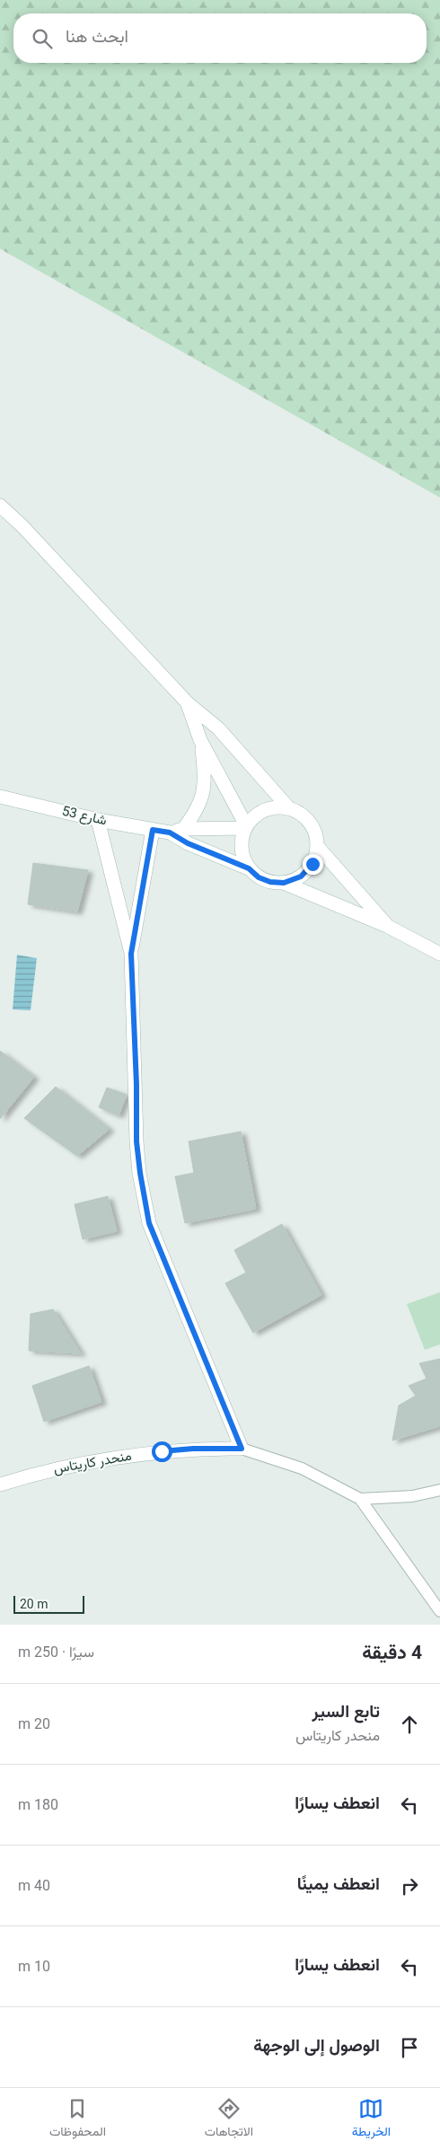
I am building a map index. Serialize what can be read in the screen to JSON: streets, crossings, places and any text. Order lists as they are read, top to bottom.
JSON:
{
  "streets": {
    "street": ["شارع 53", "منحدر كاريتاس"]
  },
  "scale_bar": "20 m",
  "page": {
    "search": "ابحث هنا",
    "scale": "20 m",
    "heading": ["4 دقيقة", "سيرًا · 250 m"],
    "list": [
      ["تابع السير", "منحدر كاريتاس", "20 m"],
      ["انعطف يسارًا", "180 m"],
      ["انعطف يمينًا", "40 m"],
      ["انعطف يسارًا", "10 m"],
      "الوصول إلى الوجهة"
    ],
    "nav": ["الخريطة", "الاتجاهات", "المحفوظات"]
  }
}
